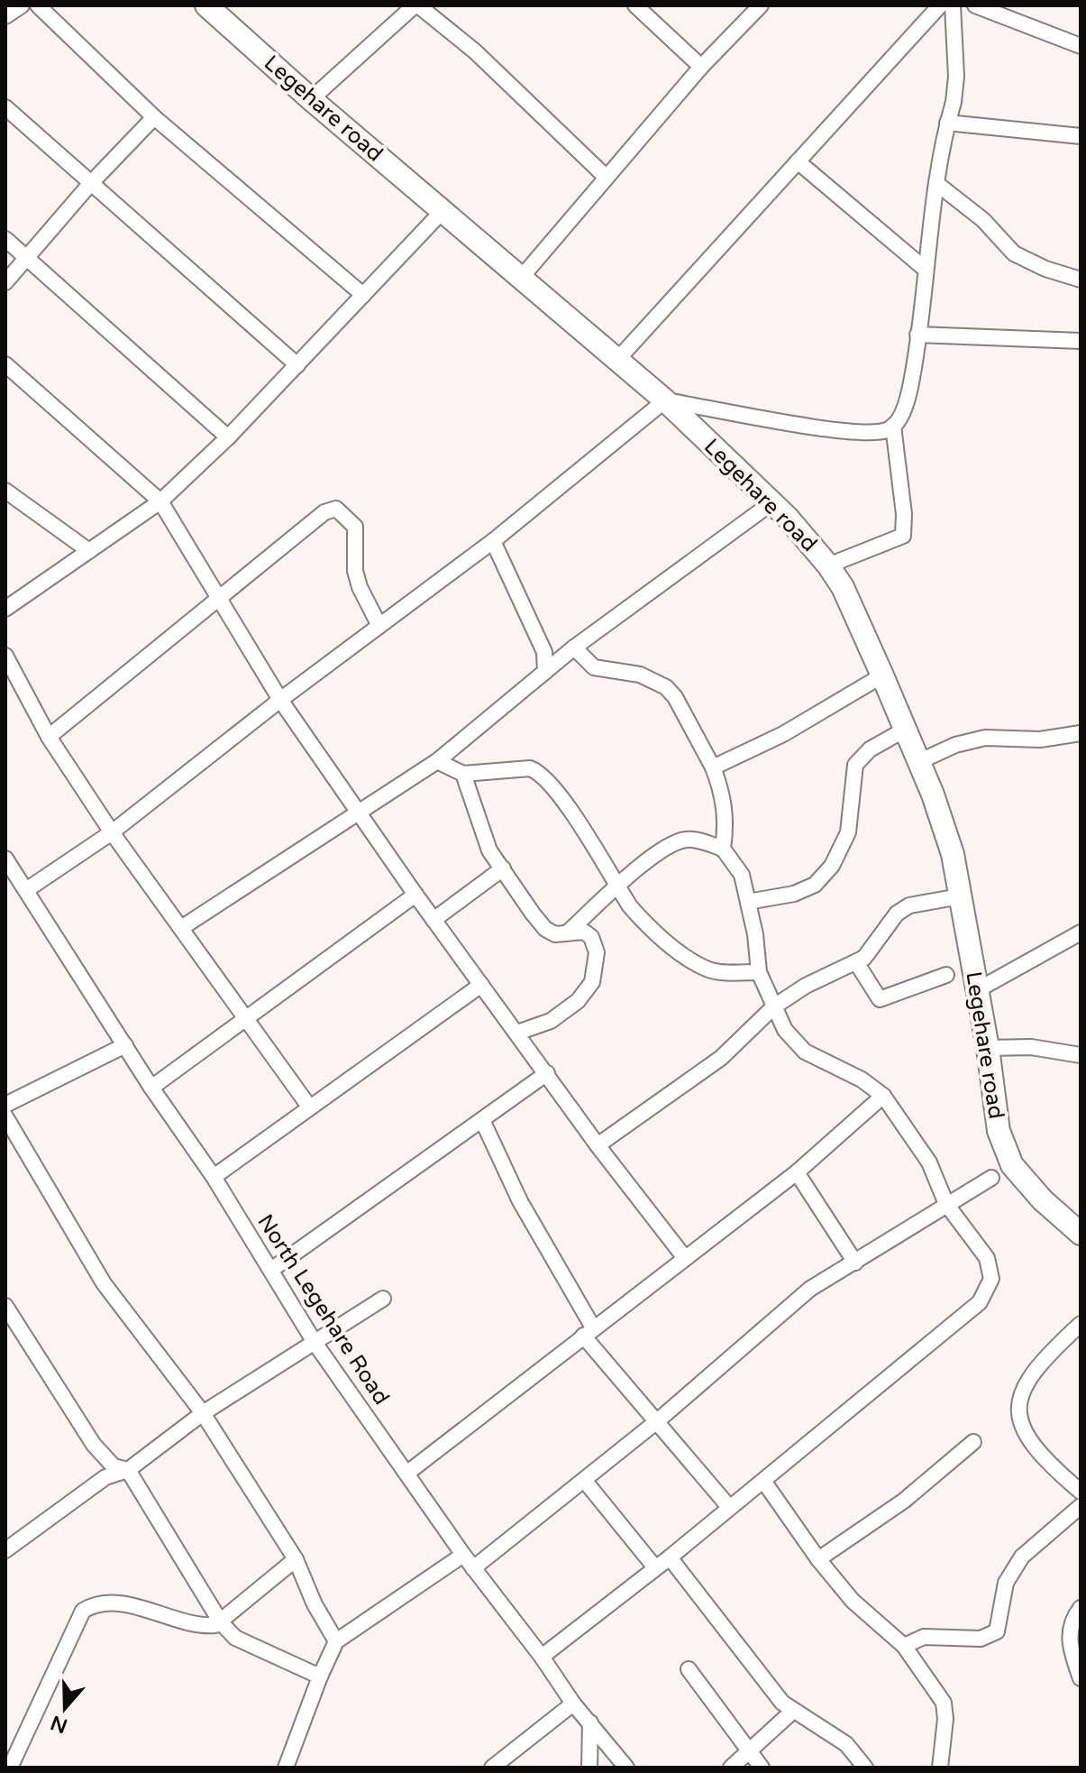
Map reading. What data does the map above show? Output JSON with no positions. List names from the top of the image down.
{
  "streets": {
    "main road": ["Legehare road"],
    "street": ["North Legehare Road"]
  },
  "north": "bottom"
}
